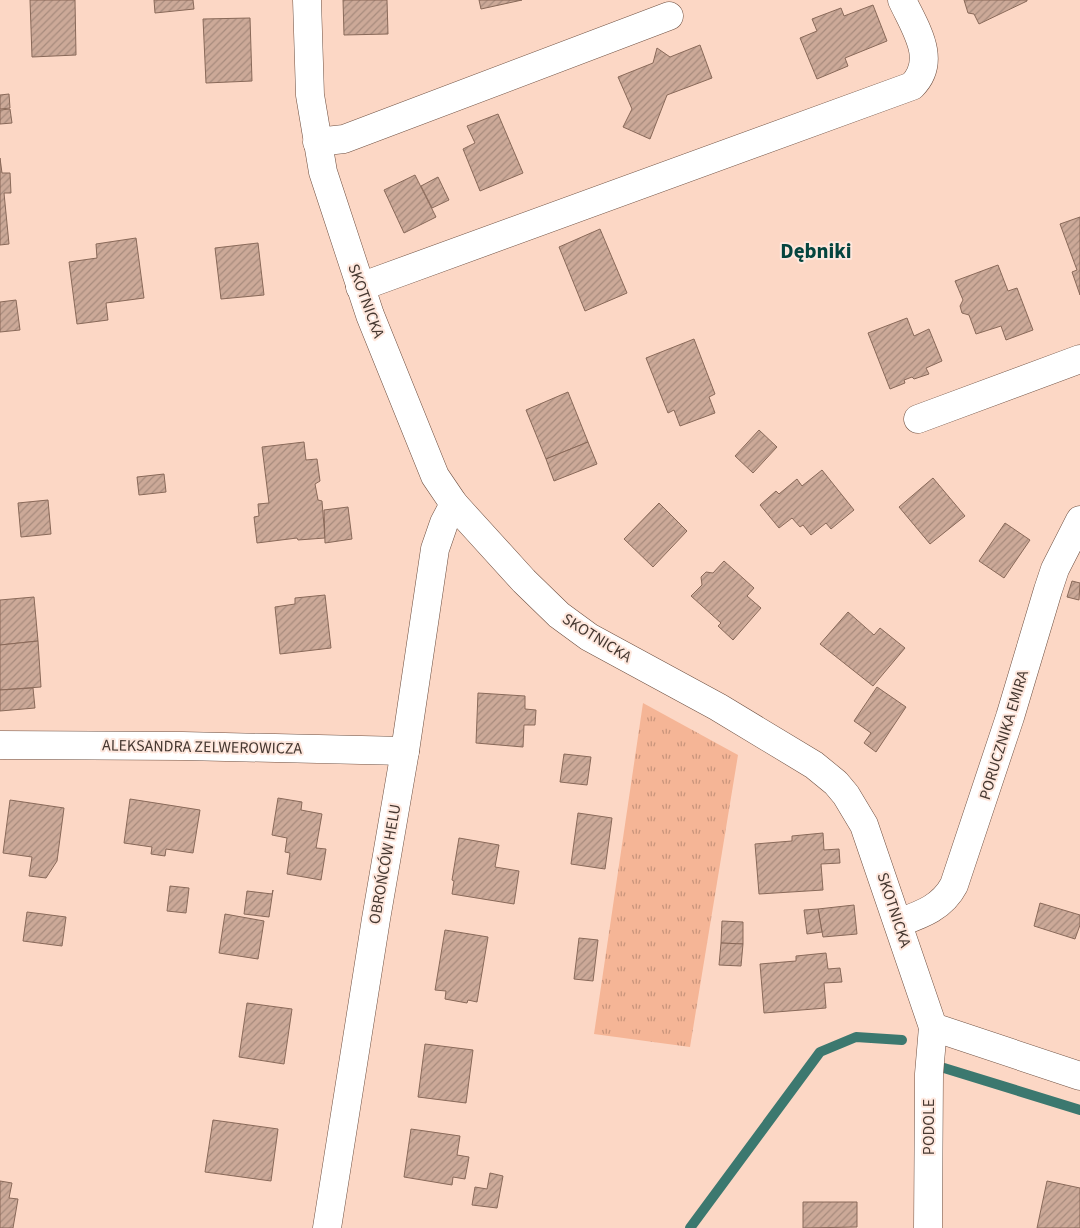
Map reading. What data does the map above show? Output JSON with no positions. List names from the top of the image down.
{
  "streets": {
    "street": [
      "SKOTNICKA",
      "PORUCZNIKA EMIRA",
      "ALEKSANDRA ZELWEROWICZA",
      "OBROŃCÓW HELU",
      "PODOLE"
    ]
  },
  "crossings": [
    ["SKOTNICKA", "PORUCZNIKA EMIRA"],
    ["SKOTNICKA", "OBROŃCÓW HELU"],
    ["SKOTNICKA", "PODOLE"],
    ["ALEKSANDRA ZELWEROWICZA", "OBROŃCÓW HELU"]
  ],
  "districts": ["Dębniki"]
}
